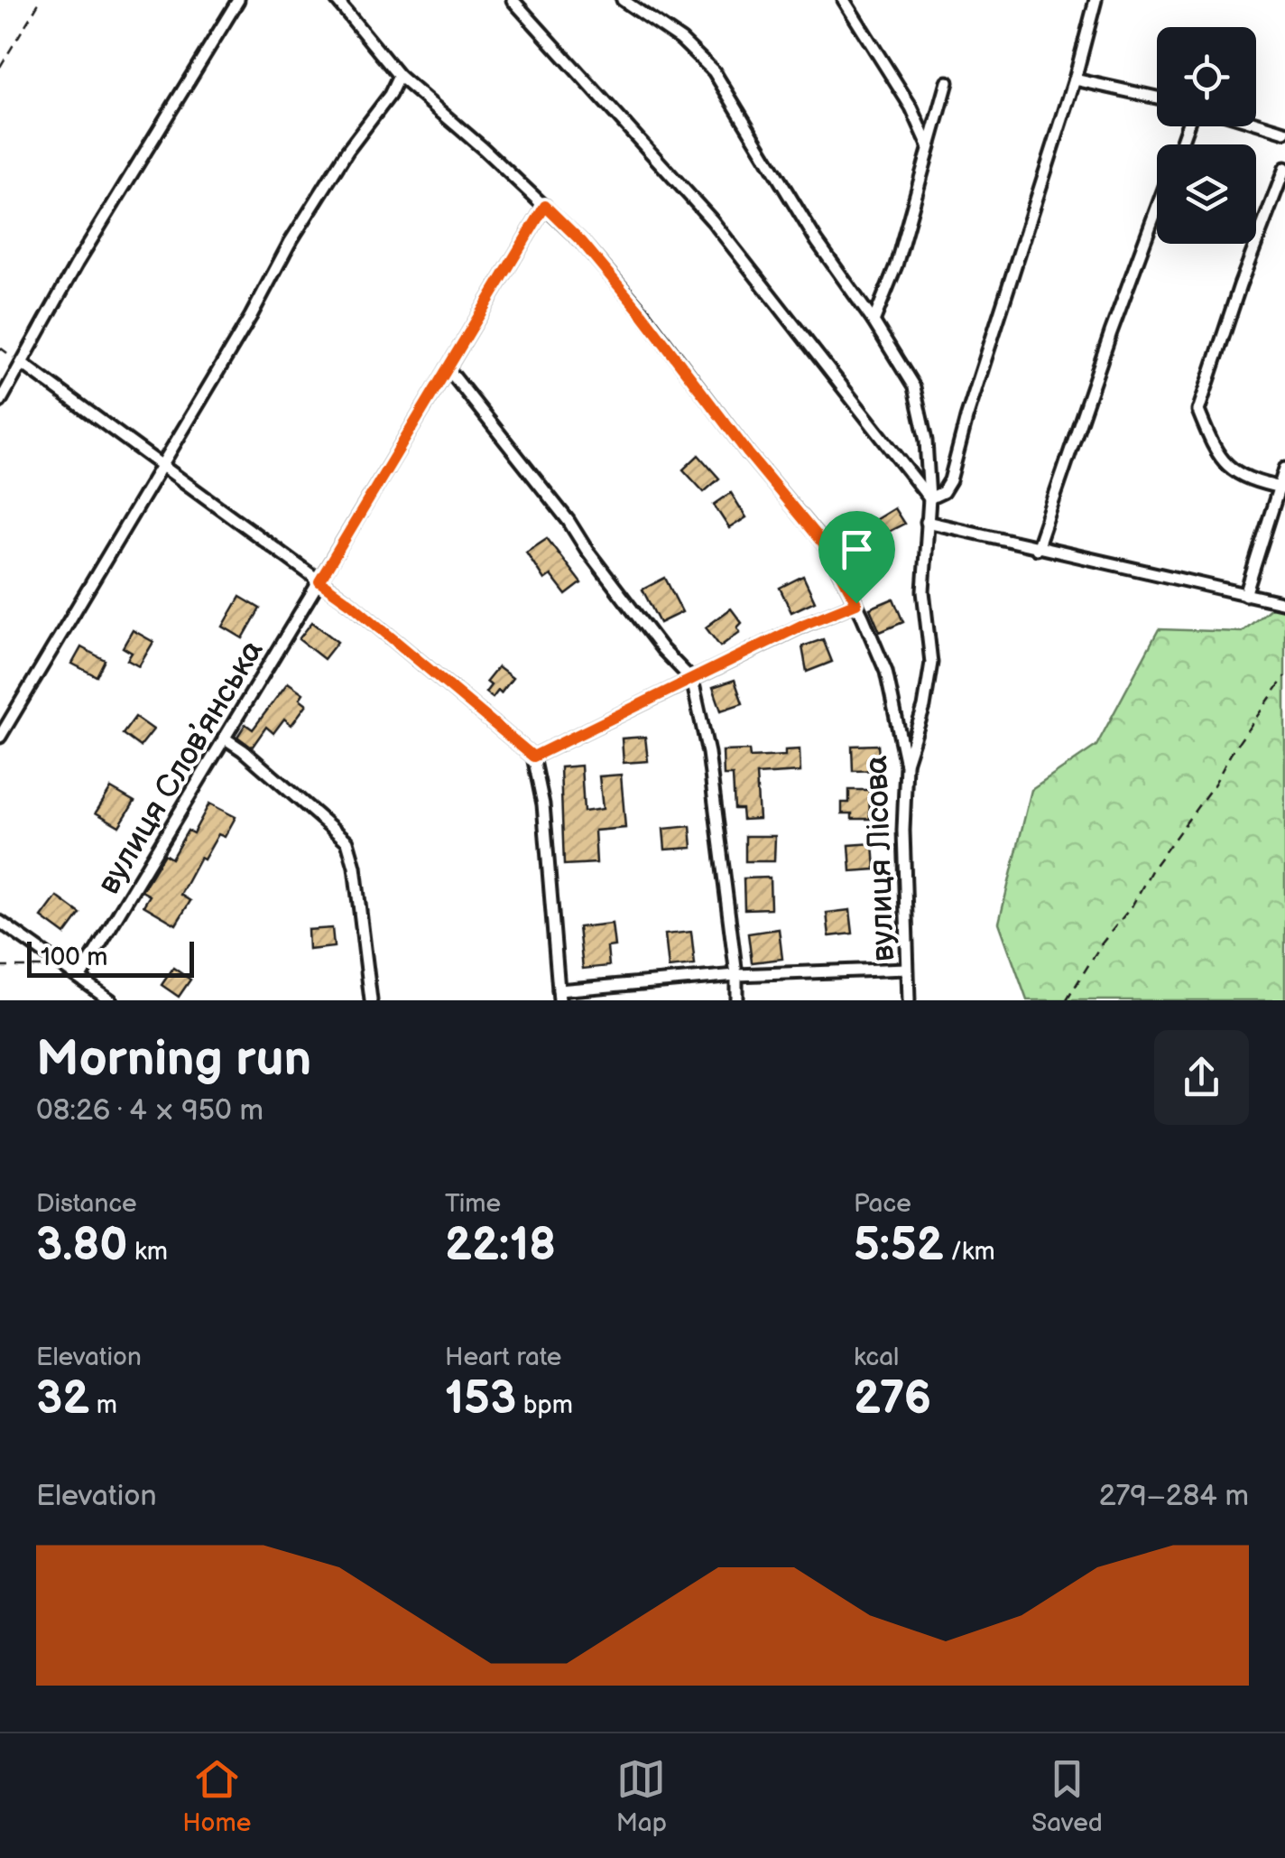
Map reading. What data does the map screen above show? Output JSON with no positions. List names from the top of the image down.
{
  "streets": {
    "street": ["вулиця Словʼянська", "вулиця Лісова"]
  },
  "crossings": [
    ["вулиця Словʼянська", "вулиця Лісова"]
  ],
  "scale_bar": "100 m",
  "page": {
    "scale": "100 m",
    "heading": ["Morning run", "08:26 · 4 × 950 m"],
    "stats": [
      ["Distance", "3.80 km"],
      ["Time", "22:18"],
      ["Pace", "5:52 /km"],
      ["Elevation", "32 m"],
      ["Heart rate", "153 bpm"],
      ["kcal", "276"]
    ],
    "chart": ["Elevation", "279–284 m"],
    "tabs": ["Home", "Map", "Saved"]
  }
}
